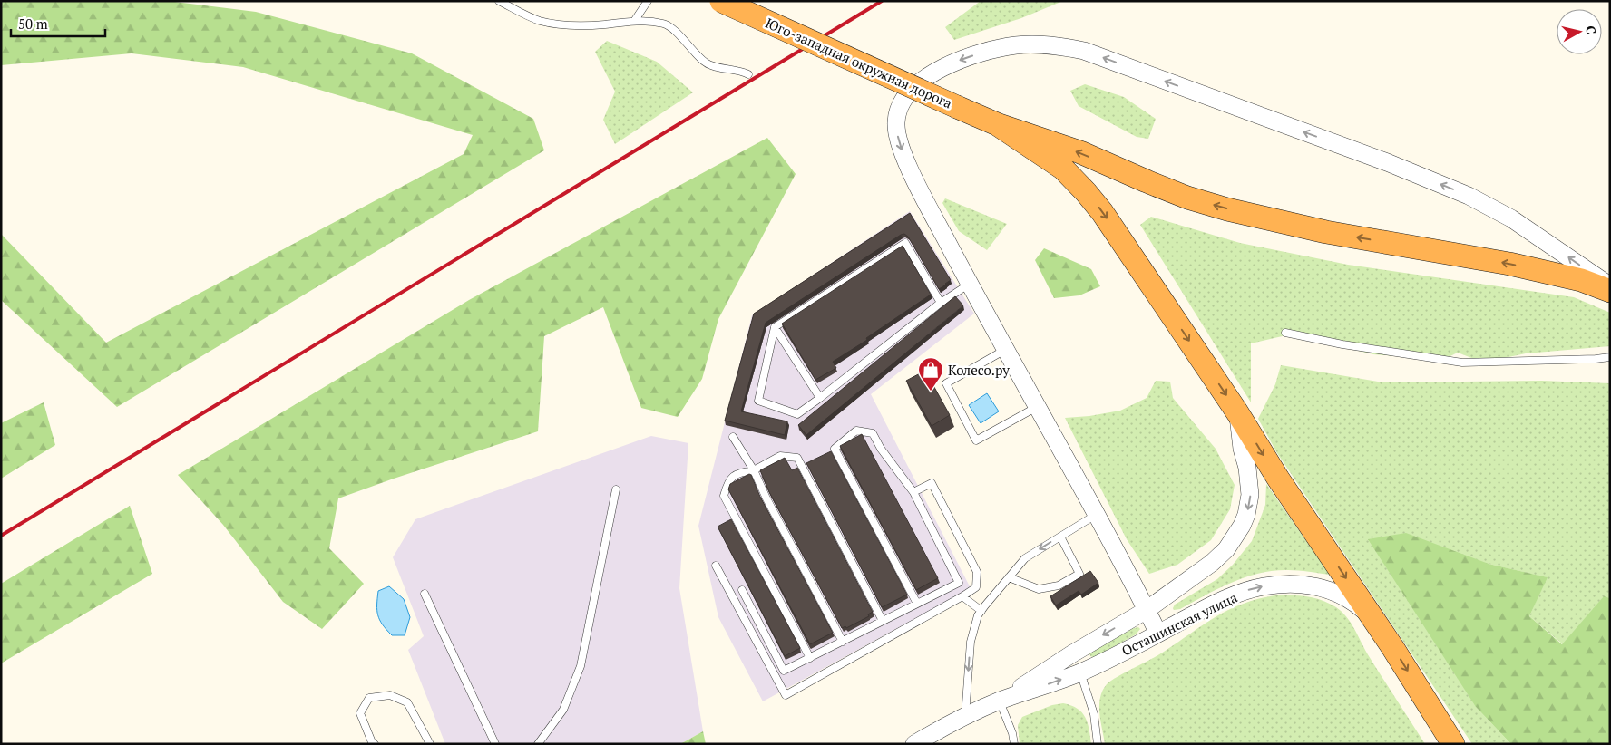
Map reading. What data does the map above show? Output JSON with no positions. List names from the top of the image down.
{
  "streets": {
    "highway": ["Юго-западная окружная дорога"],
    "street": ["Осташинская улица"]
  },
  "places": {
    "shop": ["Колесо.ру"]
  },
  "scale_bar": "50 m",
  "north": "right"
}
